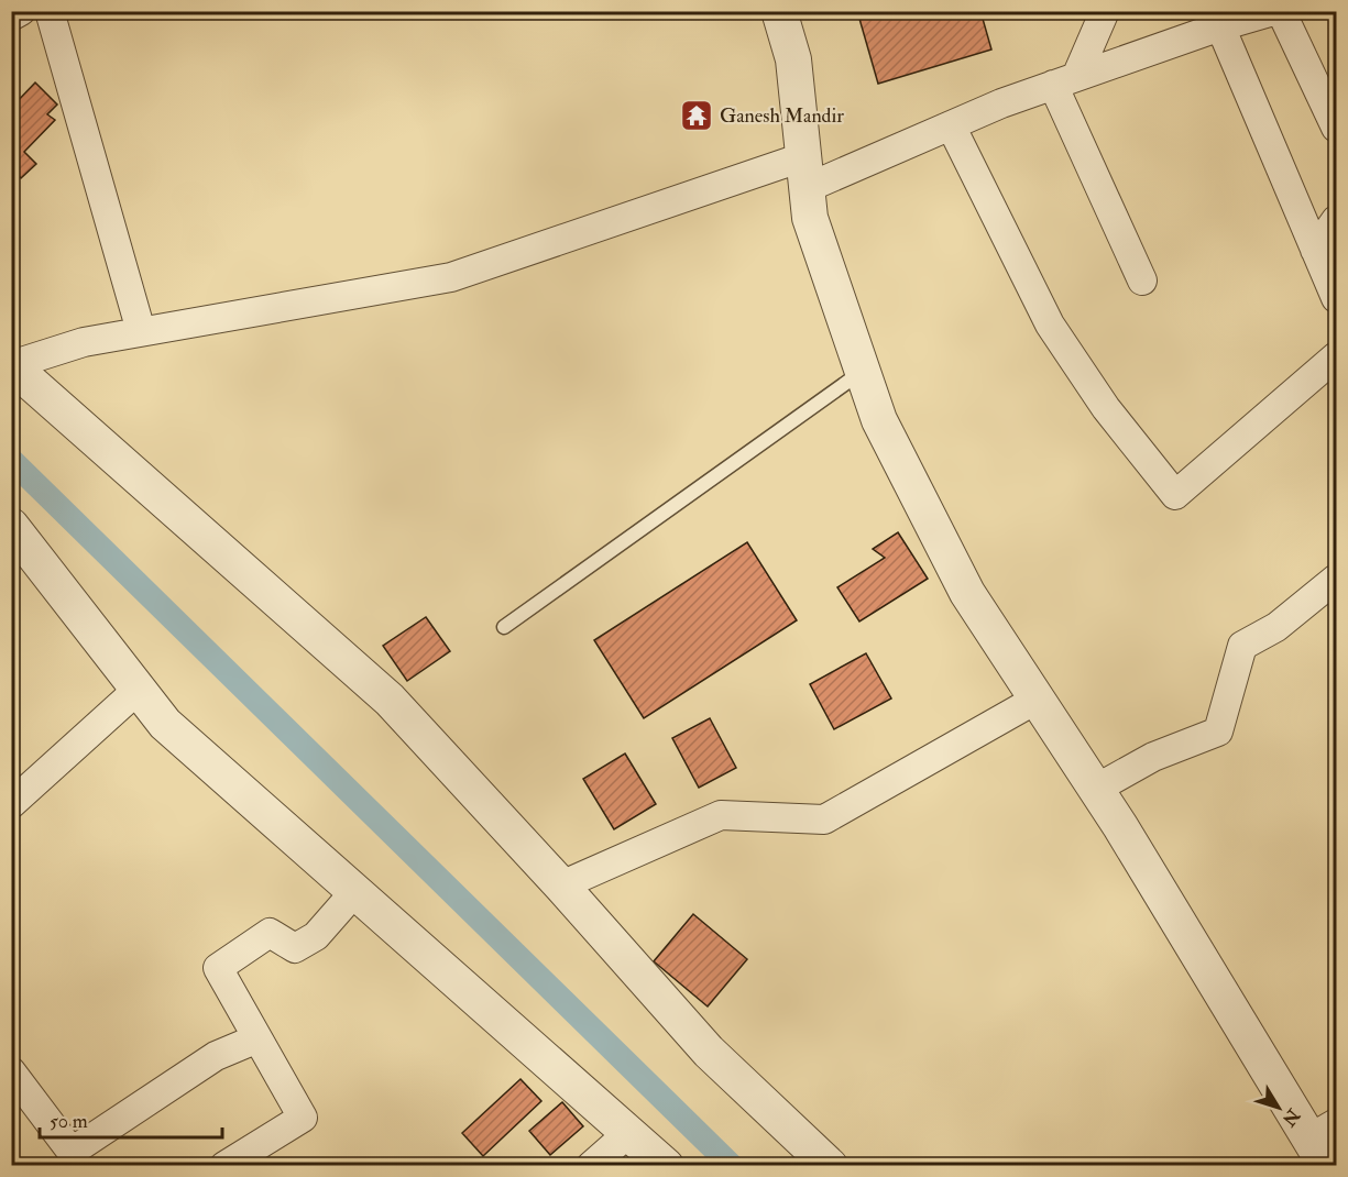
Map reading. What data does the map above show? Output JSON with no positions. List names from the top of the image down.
{
  "places": {
    "temple": ["Ganesh Mandir"]
  },
  "scale_bar": "50 m",
  "north": "bottom right"
}
